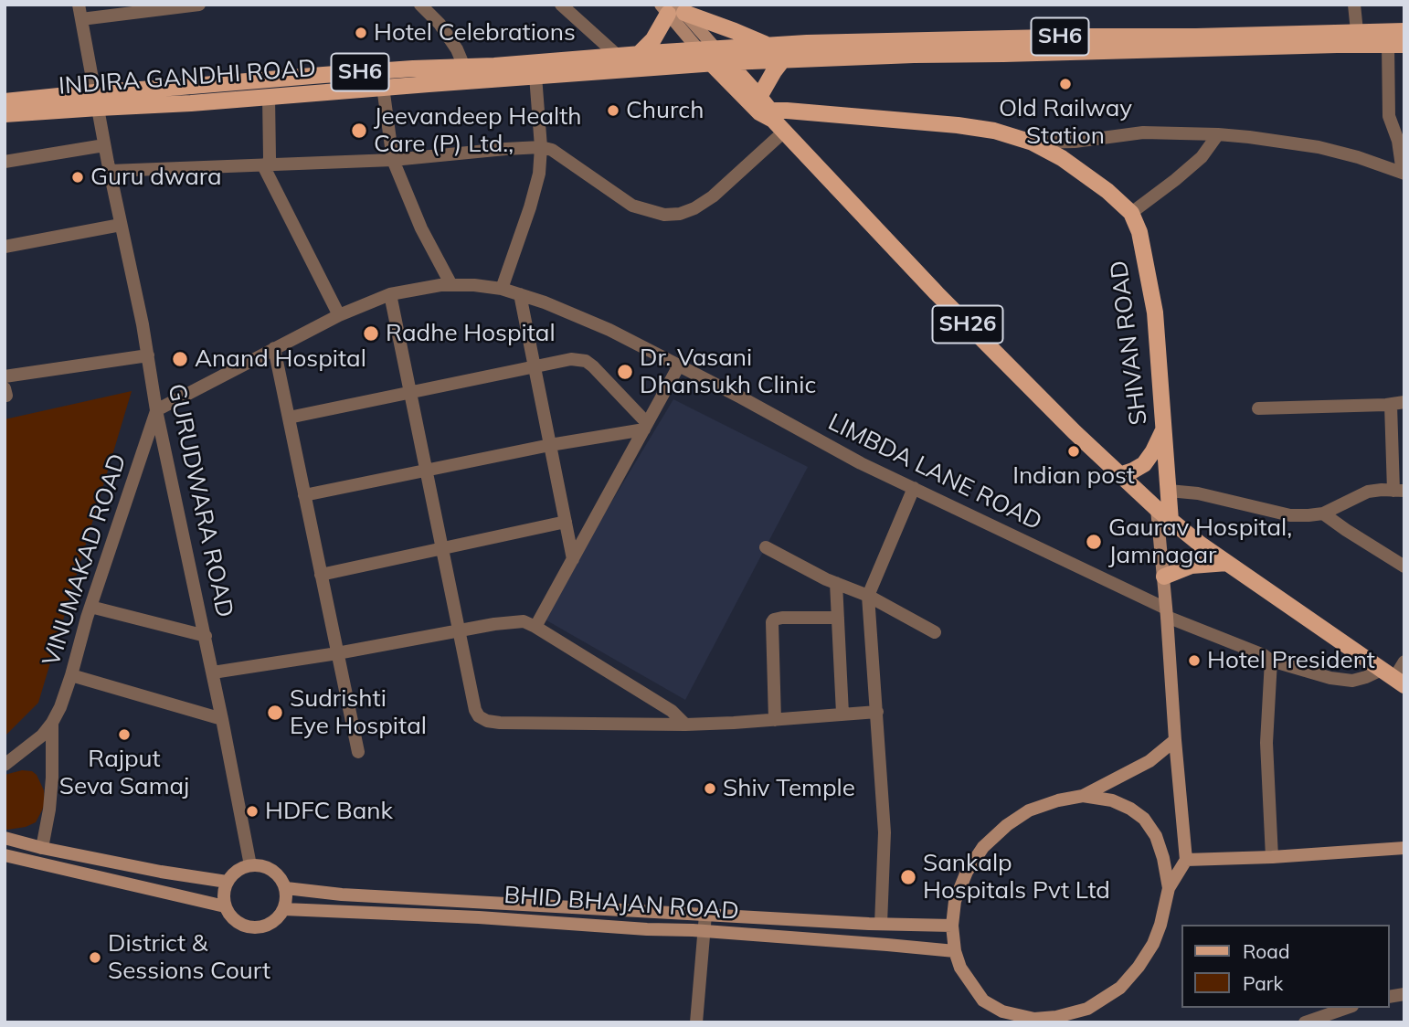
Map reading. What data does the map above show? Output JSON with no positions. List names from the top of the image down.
{
  "streets": {
    "main road": [
      "SH6",
      "INDIRA GANDHI ROAD",
      "SH26",
      "SHIVAN ROAD",
      "BHID BHAJAN ROAD"
    ],
    "street": ["LIMBDA LANE ROAD", "GURUDWARA ROAD", "VINUMAKAD ROAD"]
  },
  "crossings": [
    ["SH6", "INDIRA GANDHI ROAD"],
    ["SH6", "SH26"],
    ["INDIRA GANDHI ROAD", "SH26"],
    ["INDIRA GANDHI ROAD", "GURUDWARA ROAD"],
    ["SH26", "SHIVAN ROAD"],
    ["SH26", "LIMBDA LANE ROAD"],
    ["LIMBDA LANE ROAD", "GURUDWARA ROAD"],
    ["LIMBDA LANE ROAD", "VINUMAKAD ROAD"],
    ["GURUDWARA ROAD", "VINUMAKAD ROAD"],
    ["GURUDWARA ROAD", "BHID BHAJAN ROAD"]
  ],
  "places": [
    "Hotel Celebrations",
    "Old Railway Station",
    "Church",
    "Jeevandeep Health Care (P) Ltd.,",
    "Guru dwara",
    "Radhe Hospital",
    "Anand Hospital",
    "Dr. Vasani Dhansukh Clinic",
    "Indian post",
    "Gaurav Hospital, Jamnagar",
    "Hotel President",
    "Sudrishti Eye Hospital",
    "Rajput Seva Samaj",
    "Shiv Temple",
    "HDFC Bank",
    "Sankalp Hospitals Pvt Ltd",
    "District & Sessions Court"
  ],
  "legend": ["Road", "Park"]
}
